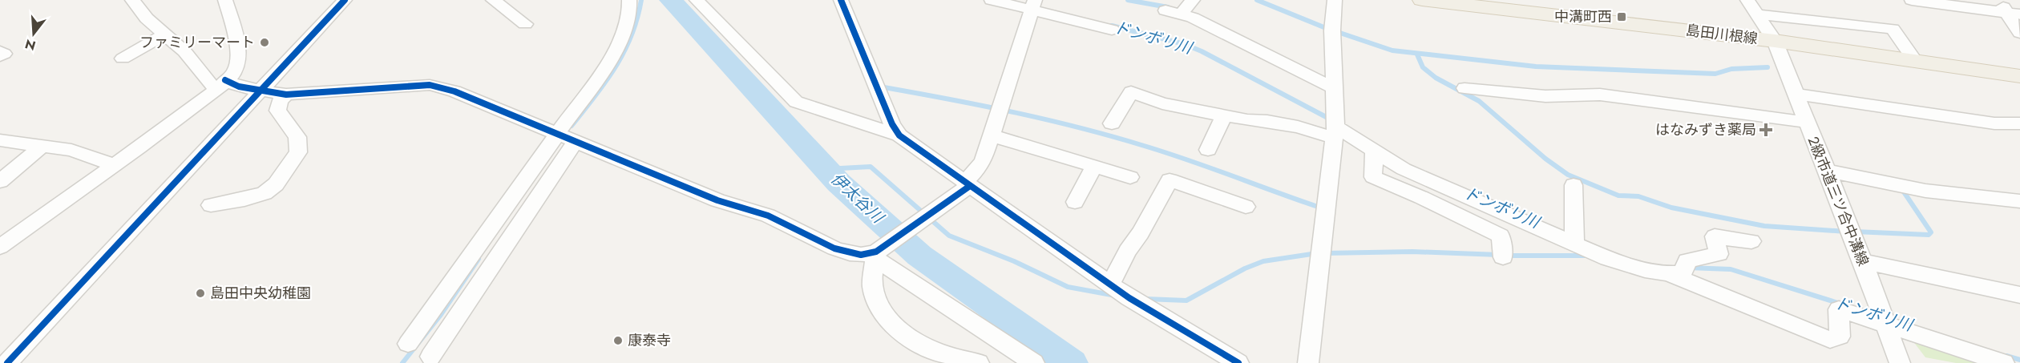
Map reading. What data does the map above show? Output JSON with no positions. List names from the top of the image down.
{
  "streets": {
    "main road": ["島田川根線"],
    "street": ["2級市道三ツ合中溝線"]
  },
  "crossings": [
    ["島田川根線", "2級市道三ツ合中溝線"]
  ],
  "water": ["ドンボリ川", "伊太谷川"],
  "places": {
    "transit": ["中溝町西"],
    "other": ["ファミリーマート", "島田中央幼稚園", "康泰寺"],
    "health": ["はなみずき薬局"]
  },
  "north": "bottom"
}
